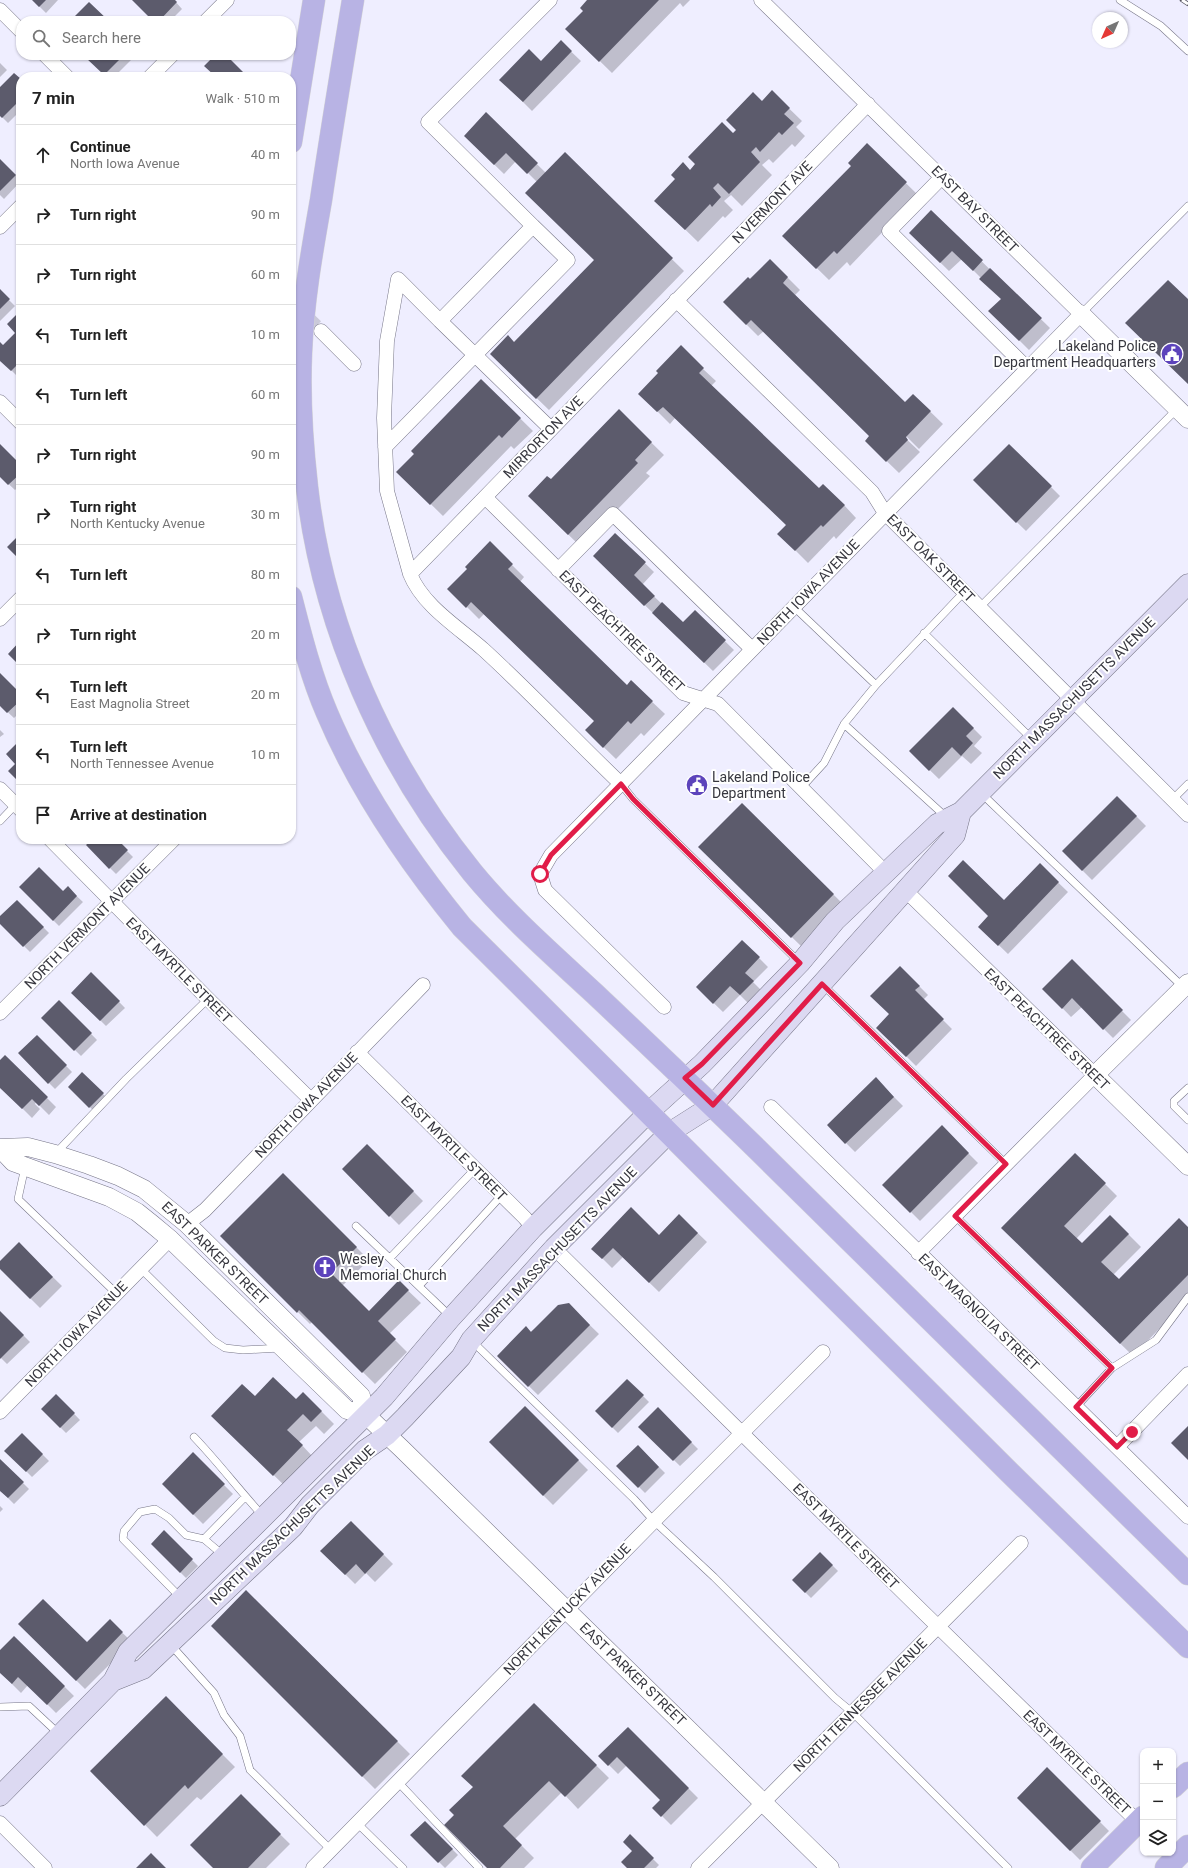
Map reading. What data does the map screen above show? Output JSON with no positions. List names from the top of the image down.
{
  "streets": {
    "main road": ["NORTH MASSACHUSETTS AVENUE"],
    "street": [
      "N VERMONT AVE",
      "EAST BAY STREET",
      "MIRRORTON AVE",
      "EAST OAK STREET",
      "NORTH IOWA AVENUE",
      "EAST PEACHTREE STREET",
      "NORTH VERMONT AVENUE",
      "EAST MYRTLE STREET",
      "EAST PARKER STREET",
      "EAST MAGNOLIA STREET",
      "NORTH KENTUCKY AVENUE",
      "NORTH TENNESSEE AVENUE"
    ]
  },
  "crossings": [
    ["N VERMONT AVE", "EAST BAY STREET"],
    ["N VERMONT AVE", "MIRRORTON AVE"],
    ["N VERMONT AVE", "EAST OAK STREET"],
    ["EAST BAY STREET", "NORTH IOWA AVENUE"],
    ["MIRRORTON AVE", "EAST OAK STREET"],
    ["MIRRORTON AVE", "EAST PEACHTREE STREET"],
    ["EAST OAK STREET", "NORTH IOWA AVENUE"],
    ["EAST OAK STREET", "NORTH MASSACHUSETTS AVENUE"],
    ["NORTH IOWA AVENUE", "EAST PEACHTREE STREET"],
    ["NORTH IOWA AVENUE", "EAST MYRTLE STREET"],
    ["NORTH IOWA AVENUE", "EAST PARKER STREET"],
    ["EAST PEACHTREE STREET", "NORTH MASSACHUSETTS AVENUE"],
    ["NORTH MASSACHUSETTS AVENUE", "EAST MYRTLE STREET"],
    ["NORTH MASSACHUSETTS AVENUE", "EAST PARKER STREET"],
    ["NORTH VERMONT AVENUE", "EAST MYRTLE STREET"],
    ["EAST MYRTLE STREET", "NORTH KENTUCKY AVENUE"],
    ["EAST MYRTLE STREET", "NORTH TENNESSEE AVENUE"],
    ["EAST PARKER STREET", "NORTH KENTUCKY AVENUE"],
    ["EAST PARKER STREET", "NORTH TENNESSEE AVENUE"]
  ],
  "places": {
    "public building": ["Lakeland Police Department Headquarters", "Lakeland Police Department"],
    "church": ["Wesley Memorial Church"]
  },
  "north": "bottom left",
  "page": {
    "search": "Search here",
    "heading": ["7 min", "Walk · 510 m"],
    "list": [
      ["Continue", "North Iowa Avenue", "40 m"],
      ["Turn right", "90 m"],
      ["Turn right", "60 m"],
      ["Turn left", "10 m"],
      ["Turn left", "60 m"],
      ["Turn right", "90 m"],
      ["Turn right", "North Kentucky Avenue", "30 m"],
      ["Turn left", "80 m"],
      ["Turn right", "20 m"],
      ["Turn left", "East Magnolia Street", "20 m"],
      ["Turn left", "North Tennessee Avenue", "10 m"],
      "Arrive at destination"
    ],
    "map_buttons": ["+", "−"]
  }
}
